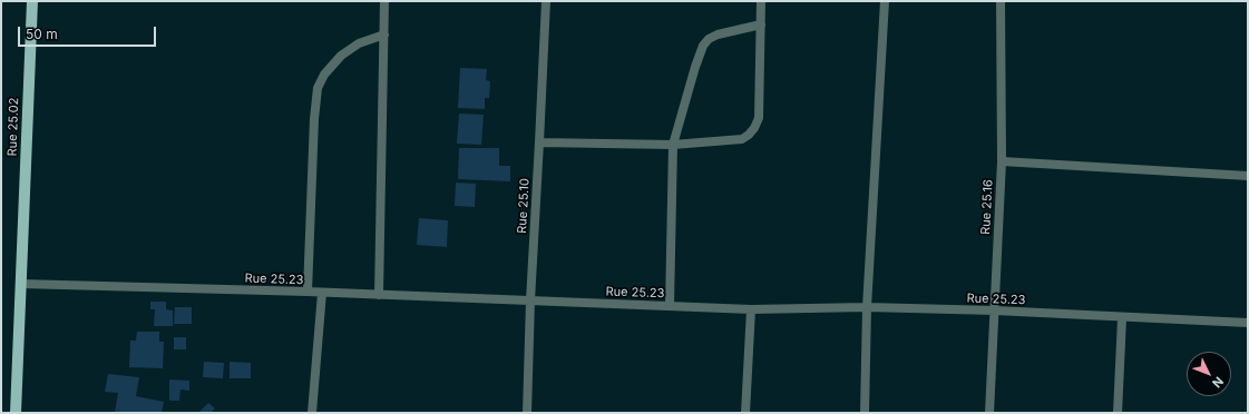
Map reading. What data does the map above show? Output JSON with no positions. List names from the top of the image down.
{
  "streets": {
    "main road": ["Rue 25.02"],
    "street": ["Rue 25.10", "Rue 25.16", "Rue 25.23"]
  },
  "crossings": [
    ["Rue 25.02", "Rue 25.23"],
    ["Rue 25.10", "Rue 25.23"],
    ["Rue 25.16", "Rue 25.23"]
  ],
  "scale_bar": "50 m",
  "north": "bottom right"
}
